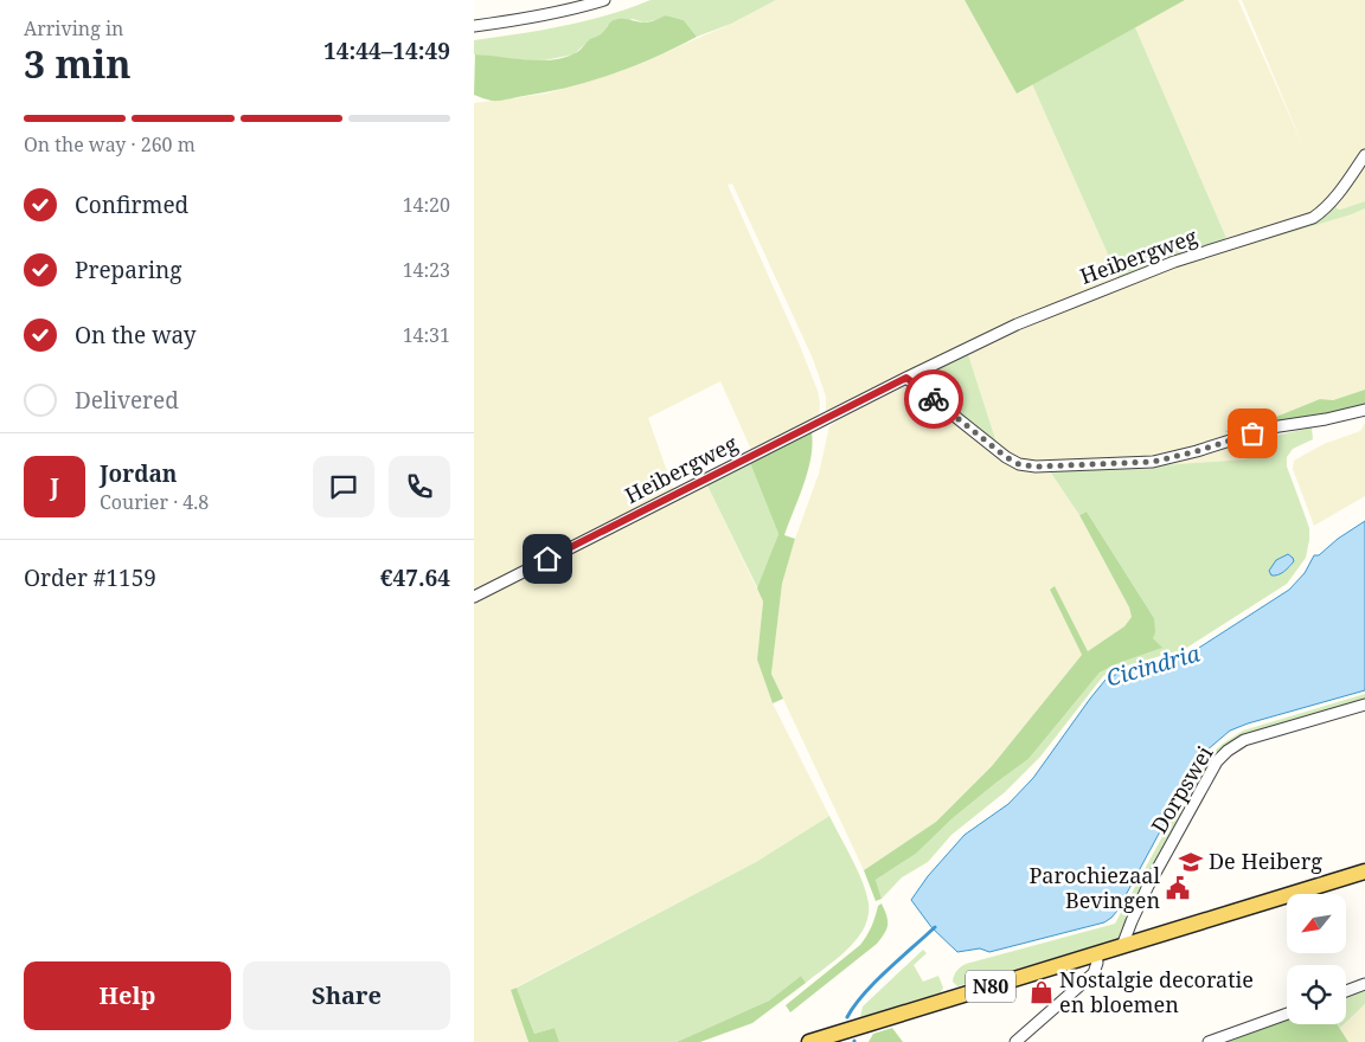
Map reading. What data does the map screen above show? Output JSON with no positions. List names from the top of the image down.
{
  "streets": {
    "main road": ["N80"],
    "street": ["Heibergweg", "Dorpswei"]
  },
  "crossings": [
    ["Dorpswei", "N80"]
  ],
  "water": ["Cicindria"],
  "places": {
    "school or university": ["De Heiberg"],
    "public building": ["Parochiezaal Bevingen"],
    "shop": ["Nostalgie decoratie en bloemen"]
  },
  "north": "bottom left",
  "page": {
    "heading": ["3 min", "Arriving in", "14:44–14:49"],
    "panel": [
      "Jordan",
      "Courier · 4.8",
      "Order #1159",
      "€47.64"
    ],
    "bar": "On the way · 260 m",
    "list": [
      ["Confirmed", "14:20"],
      ["Preparing", "14:23"],
      ["On the way", "14:31"],
      "Delivered"
    ],
    "round": "J",
    "buttons": ["Help", "Share"]
  }
}
